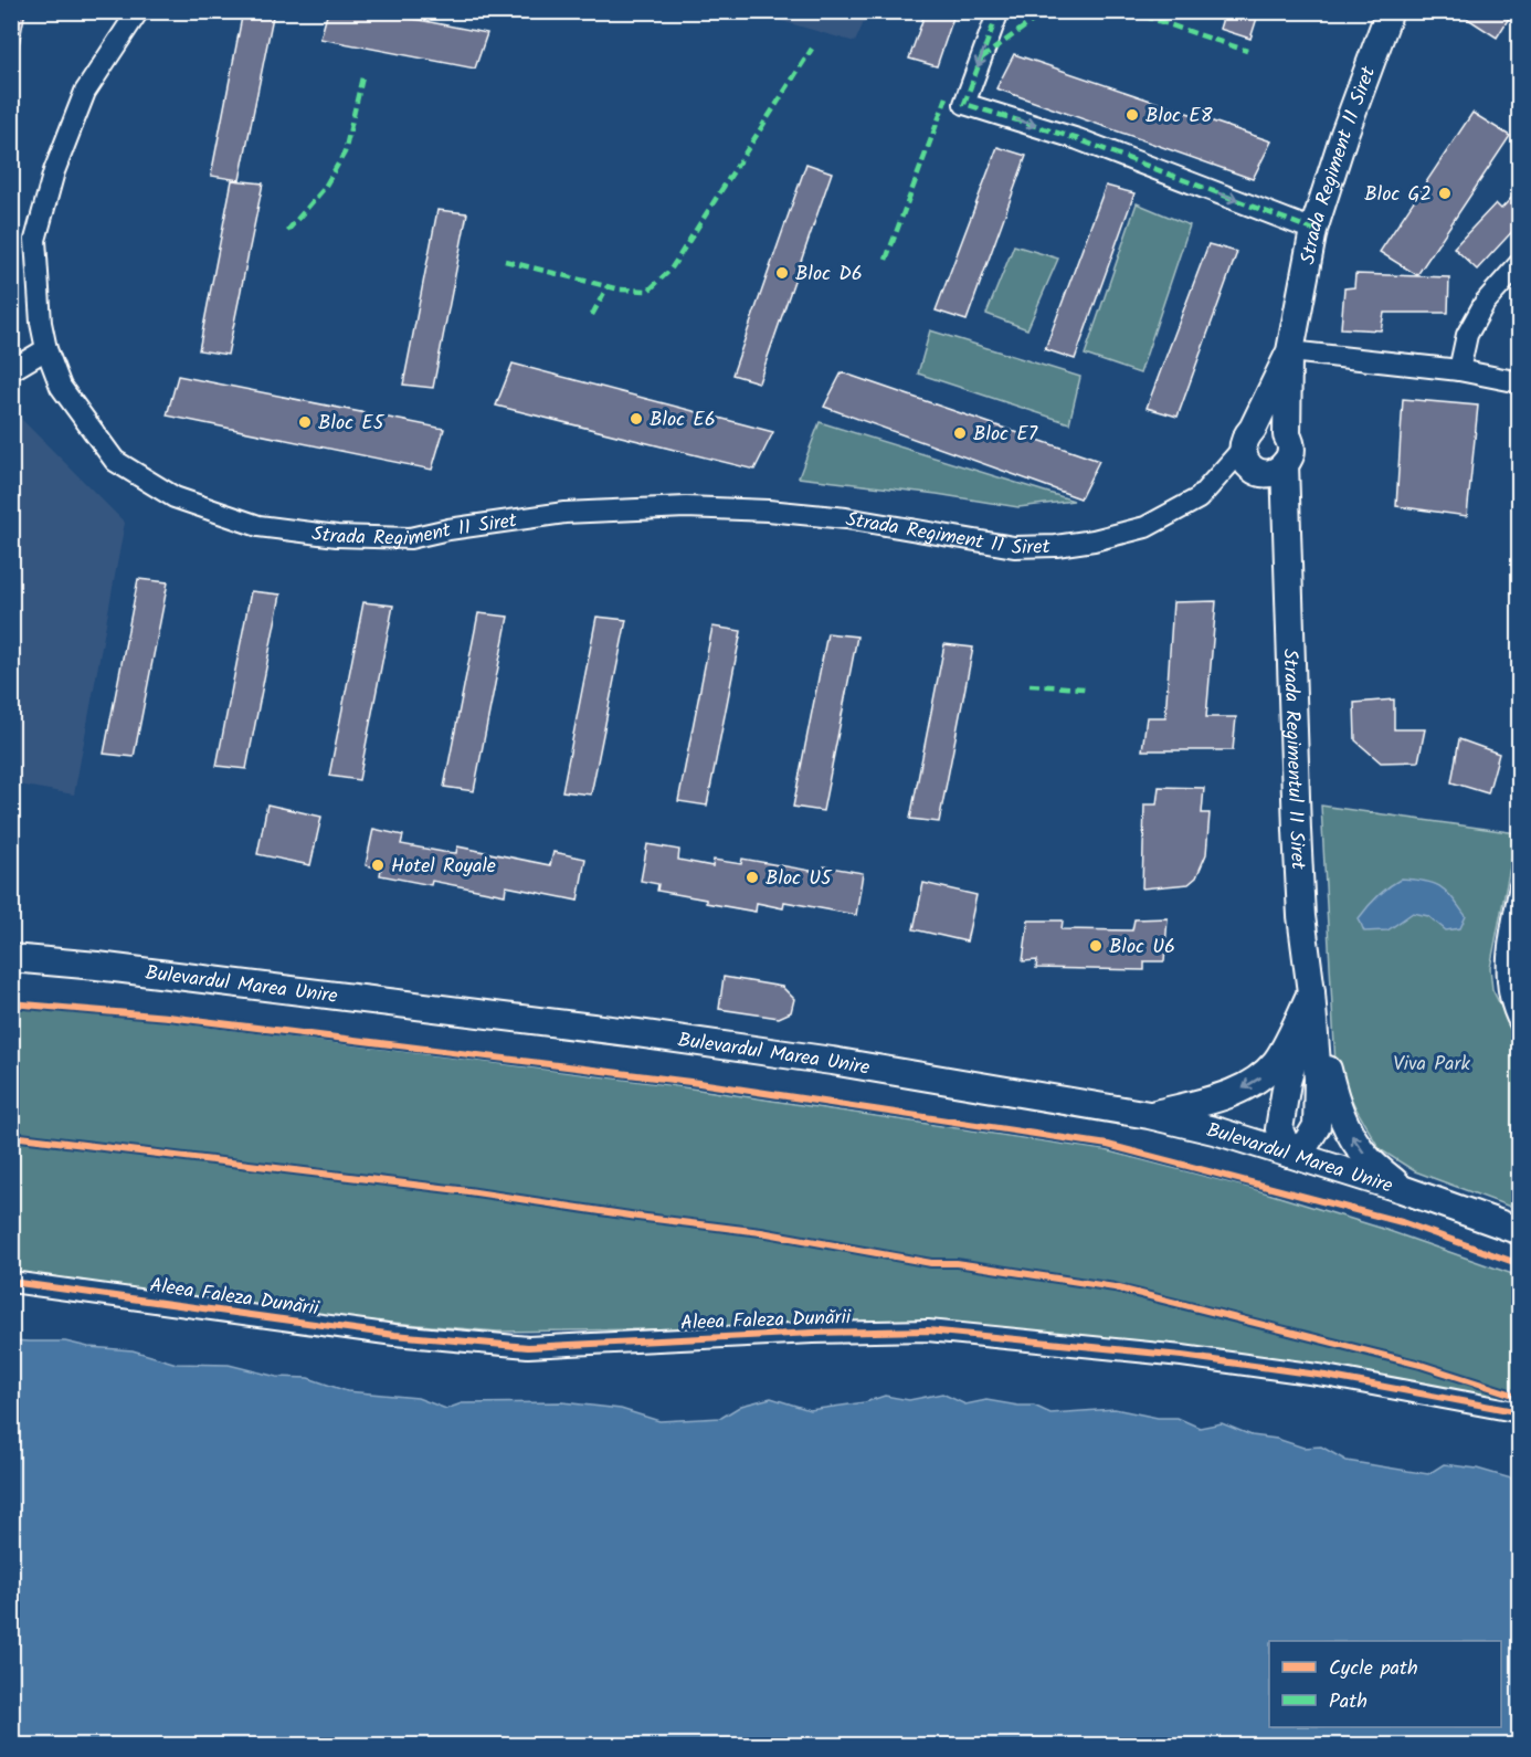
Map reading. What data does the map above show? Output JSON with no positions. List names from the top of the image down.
{
  "streets": {
    "main road": ["Strada Regiment 11 Siret", "Strada Regimentul 11 Siret", "Bulevardul Marea Unire"],
    "street": ["Aleea Faleza Dunării"]
  },
  "crossings": [
    ["Strada Regiment 11 Siret", "Strada Regimentul 11 Siret"]
  ],
  "parks": ["Viva Park"],
  "places": [
    "Bloc E8",
    "Bloc G2",
    "Bloc D6",
    "Bloc E6",
    "Bloc E5",
    "Bloc E7",
    "Hotel Royale",
    "Bloc U5",
    "Bloc U6"
  ],
  "legend": ["Cycle path", "Path"]
}
